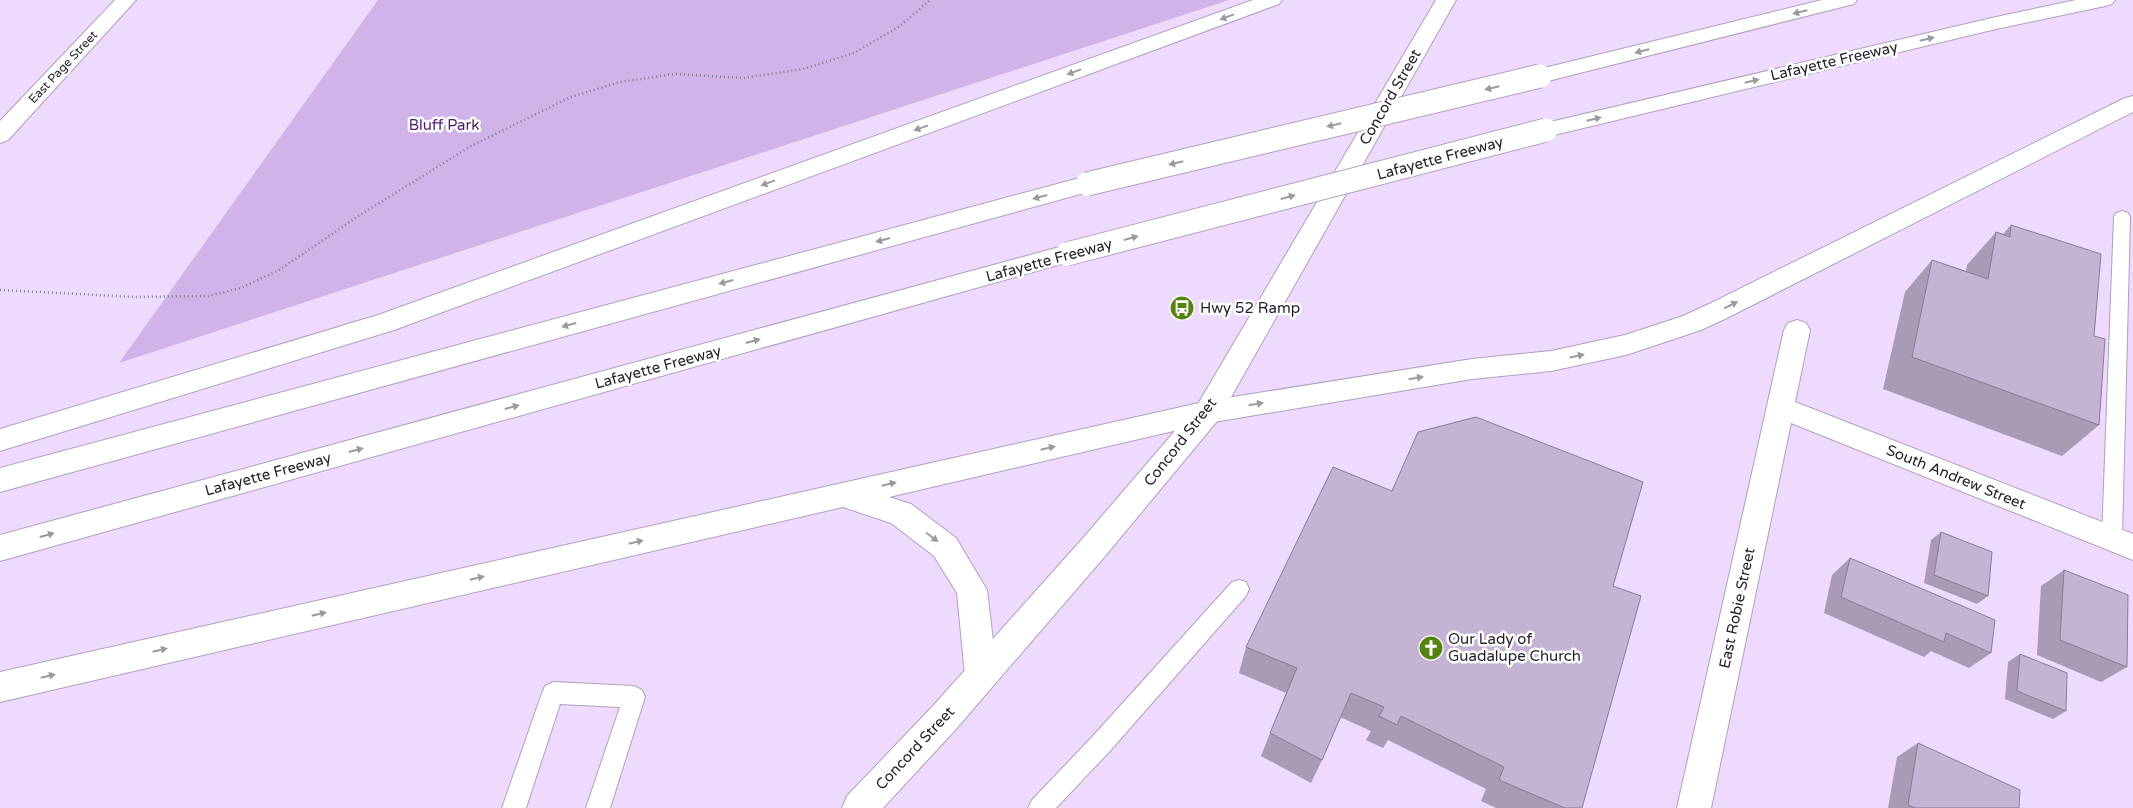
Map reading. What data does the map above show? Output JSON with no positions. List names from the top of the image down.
{
  "streets": {
    "main road": [
      "Lafayette Freeway",
      "East Page Street",
      "Concord Street",
      "South Andrew Street",
      "East Robie Street"
    ]
  },
  "crossings": [
    ["South Andrew Street", "East Robie Street"]
  ],
  "parks": ["Bluff Park"],
  "places": {
    "bus stop": ["Hwy 52 Ramp"],
    "church": ["Our Lady of Guadalupe Church"]
  }
}
